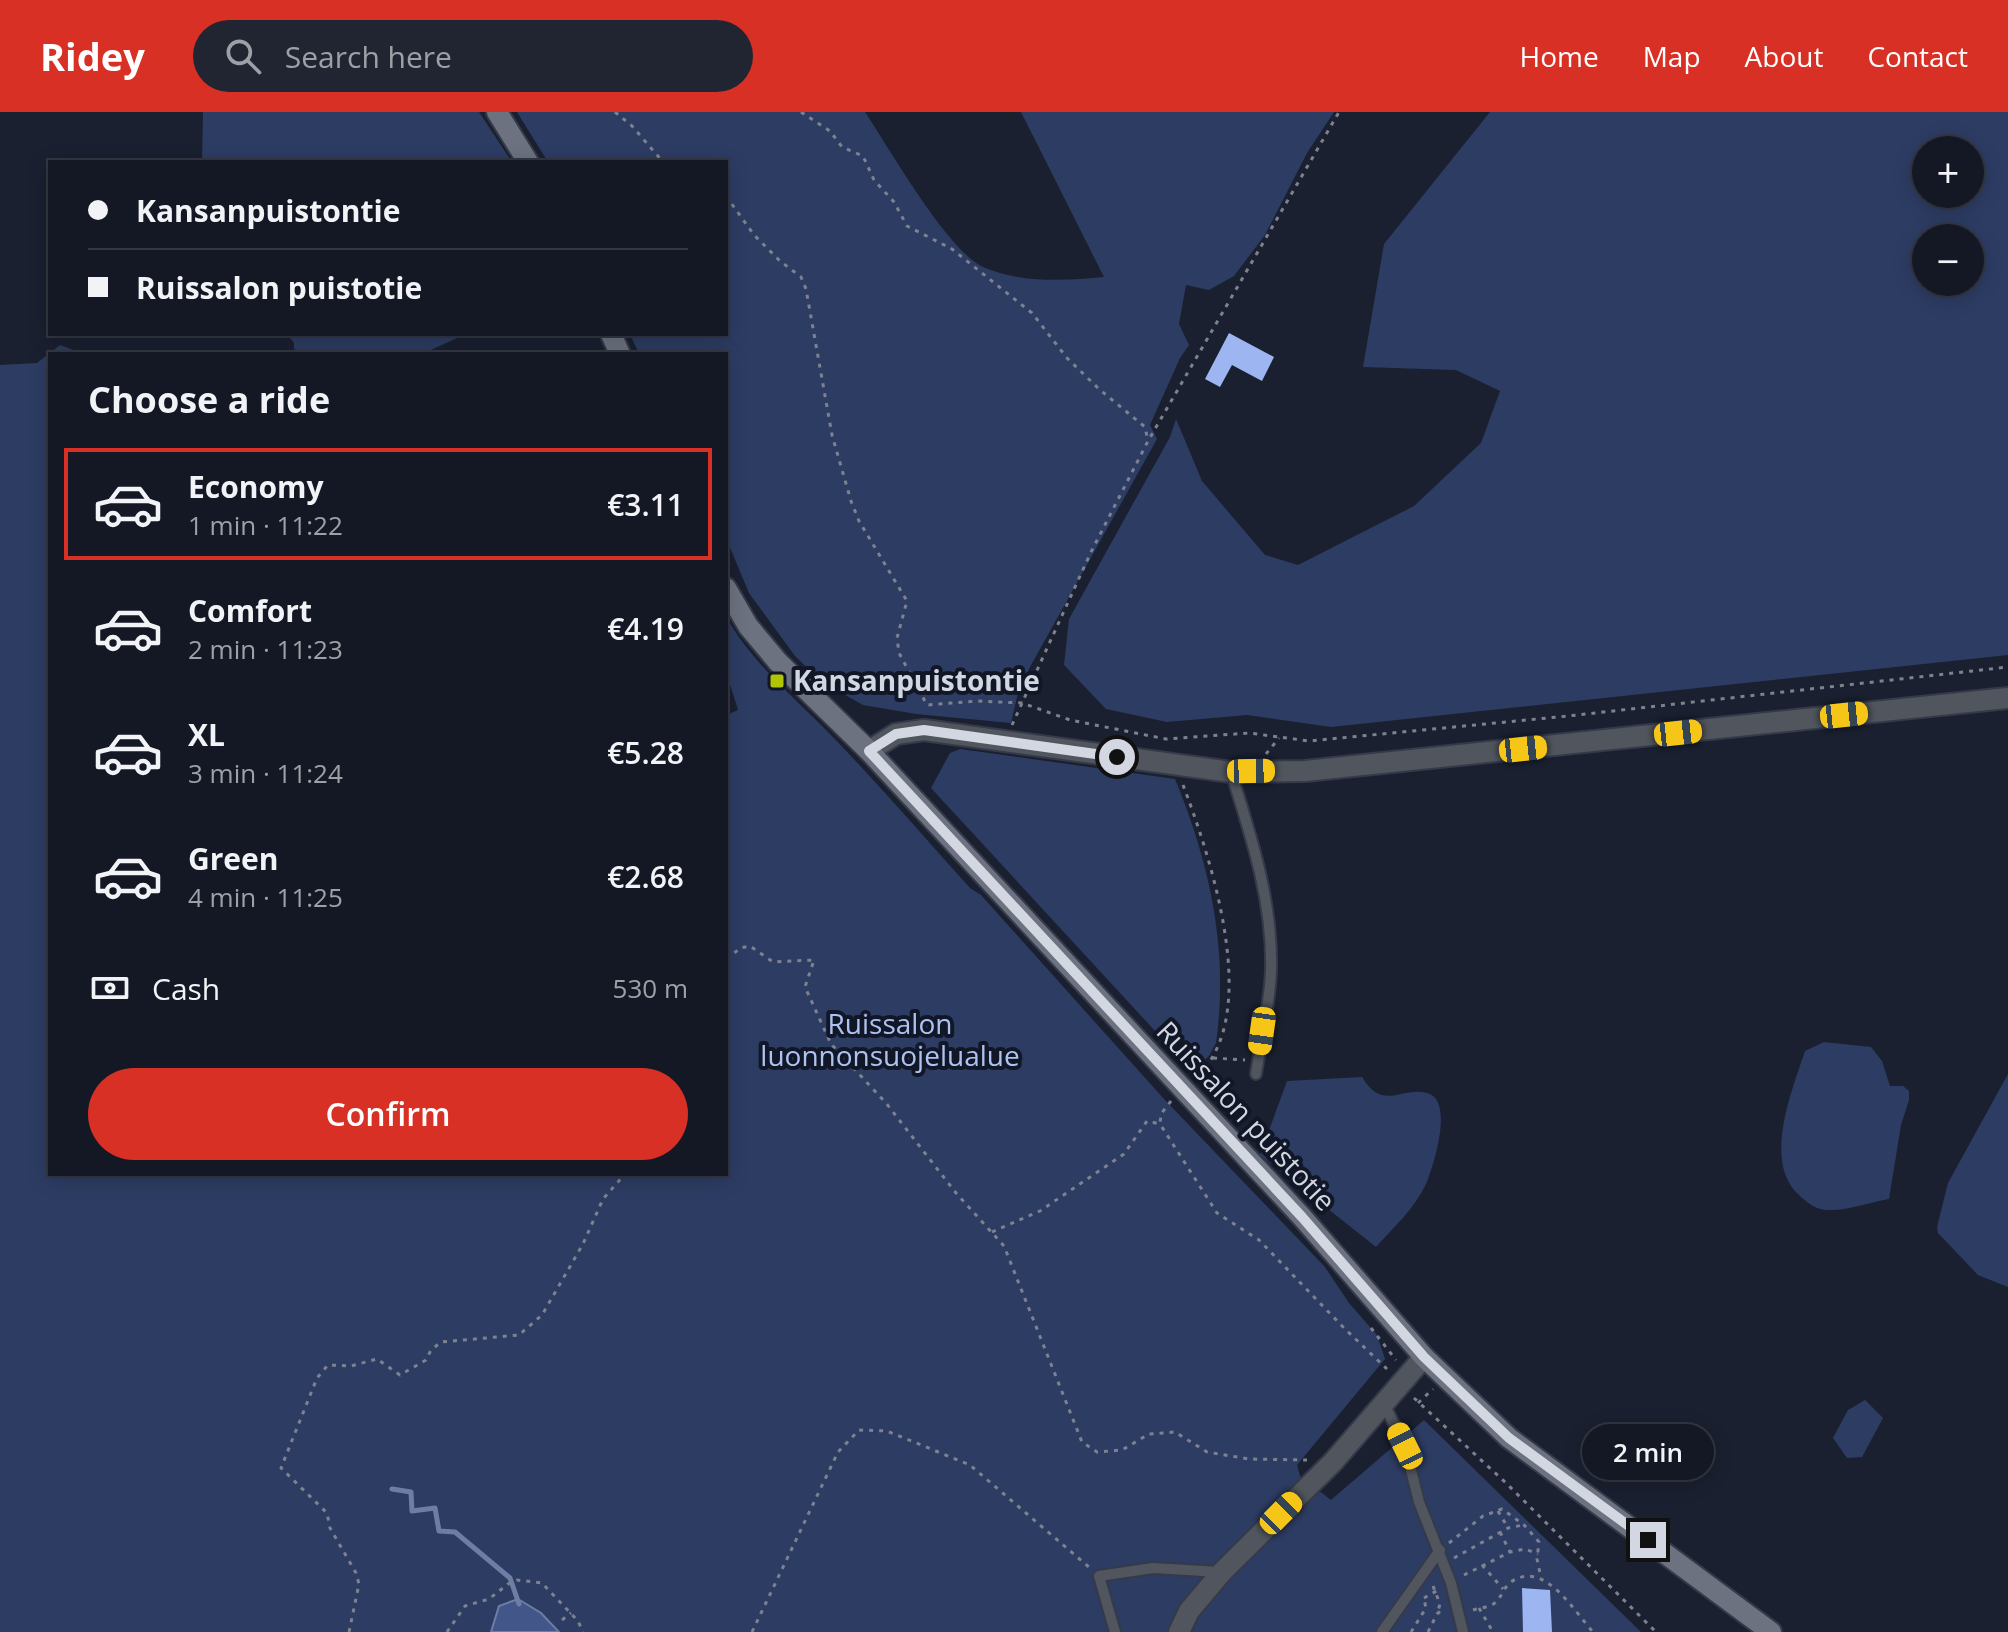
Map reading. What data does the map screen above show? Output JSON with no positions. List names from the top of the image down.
{
  "streets": {
    "street": ["Ruissalon puistotie"]
  },
  "parks": ["Ruissalon luonnonsuojelualue"],
  "places": {
    "transit": ["Kansanpuistontie"]
  },
  "page": {
    "header": "Ridey",
    "search": "Search here",
    "nav": [
      "Home",
      "Map",
      "About",
      "Contact"
    ],
    "map_buttons": ["+", "−"],
    "banner": ["Kansanpuistontie", "Ruissalon puistotie"],
    "heading": "Choose a ride",
    "list": [
      {
        "name": "Economy",
        "note": "1 min · 11:22",
        "value": "€3.11"
      },
      {
        "name": "Comfort",
        "note": "2 min · 11:23",
        "value": "€4.19"
      },
      {
        "name": "XL",
        "note": "3 min · 11:24",
        "value": "€5.28"
      },
      {
        "name": "Green",
        "note": "4 min · 11:25",
        "value": "€2.68"
      }
    ],
    "pay": ["Cash", "530 m"],
    "buttons": "Confirm",
    "bubble": "2 min"
  }
}
